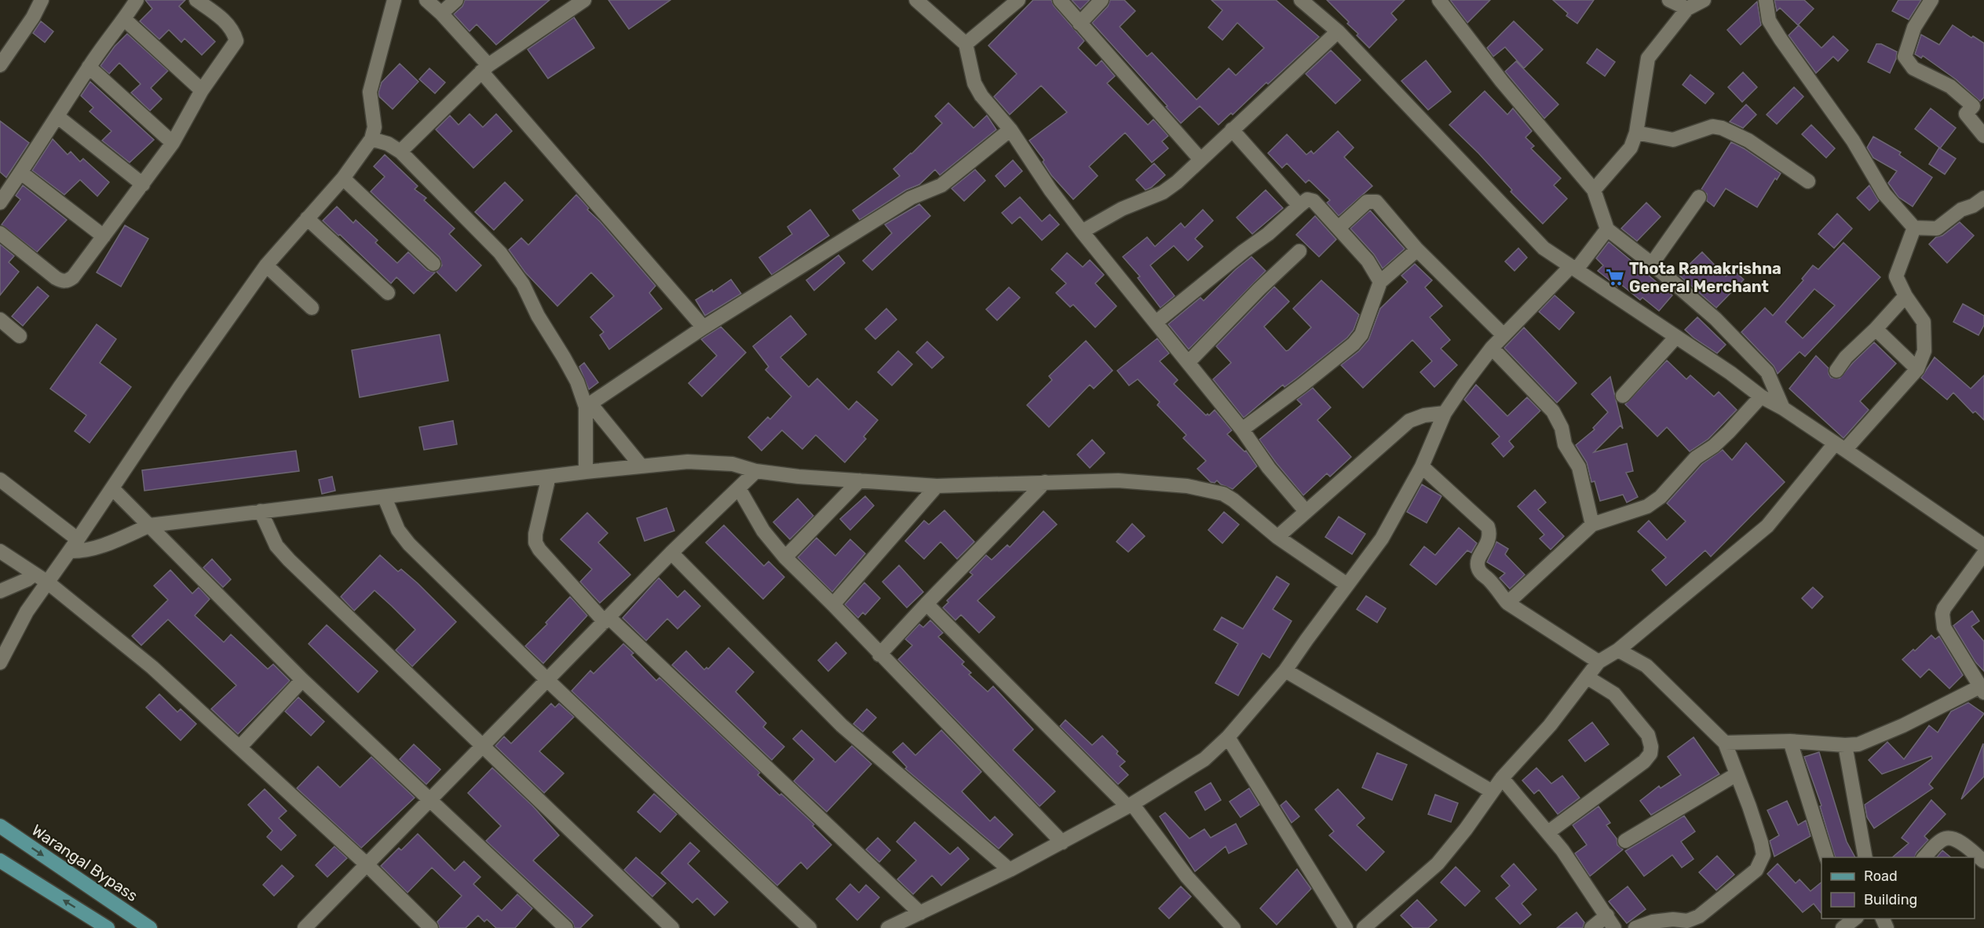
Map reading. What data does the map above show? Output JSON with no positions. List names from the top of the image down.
{
  "streets": {
    "main road": ["Warangal Bypass"]
  },
  "places": {
    "supermarket": ["Thota Ramakrishna General Merchant"]
  },
  "legend": ["Road", "Building"]
}
